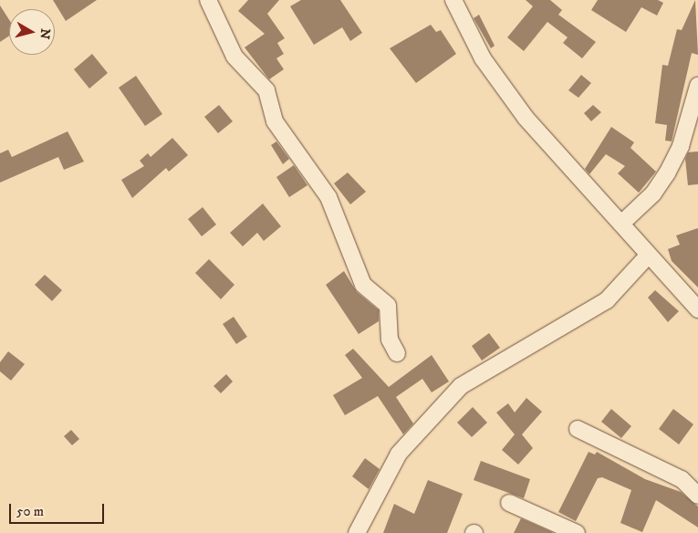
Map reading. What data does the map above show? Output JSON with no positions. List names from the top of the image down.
{
  "scale_bar": "50 m",
  "north": "right"
}
